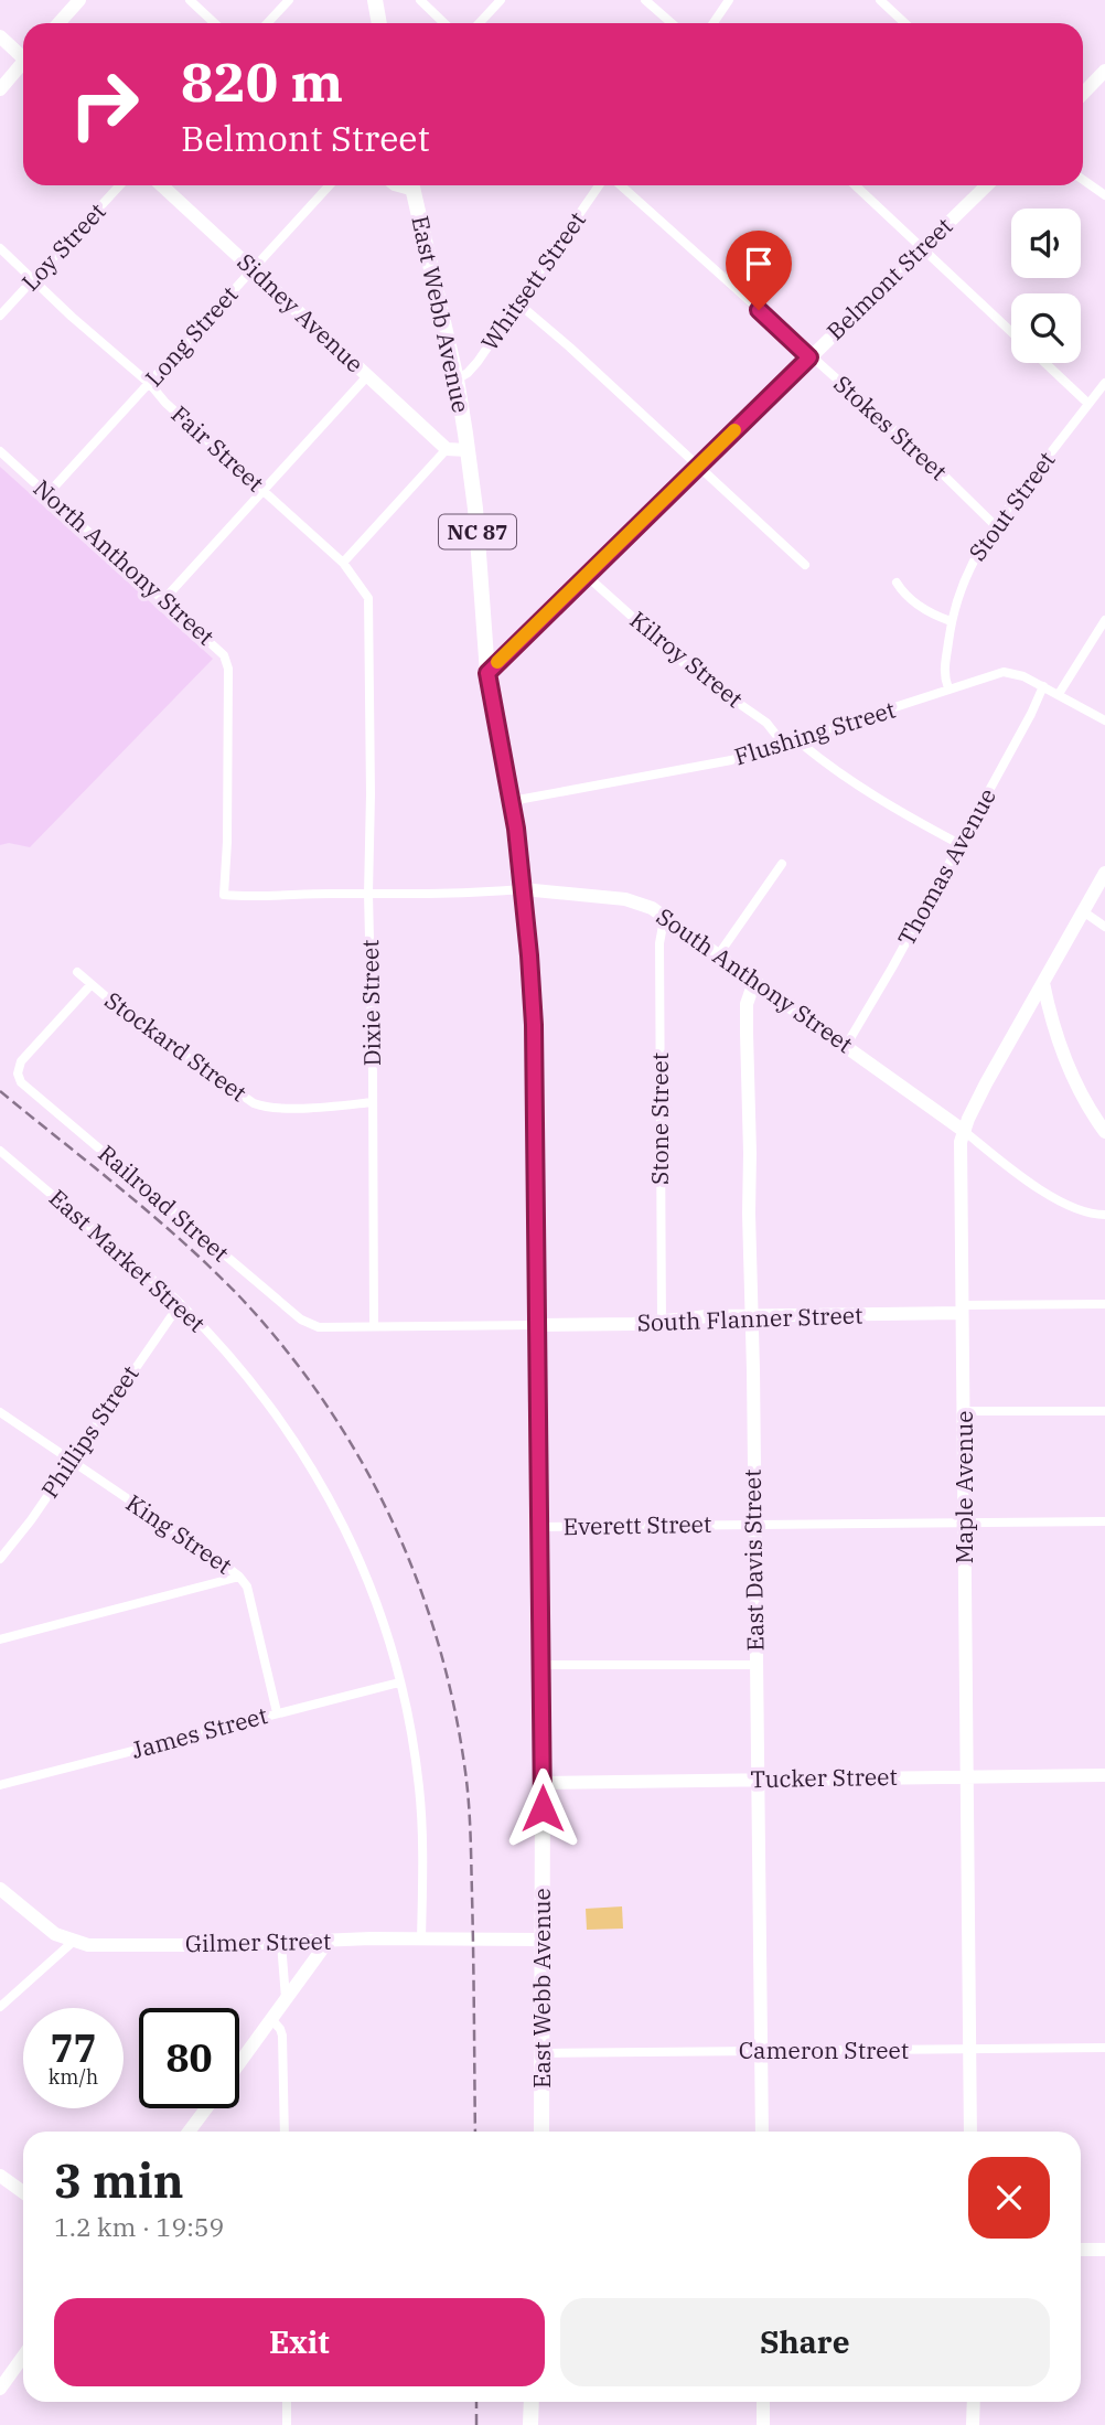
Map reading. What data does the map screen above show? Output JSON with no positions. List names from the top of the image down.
{
  "streets": {
    "highway": ["East Webb Avenue", "NC 87"],
    "street": [
      "Loy Street",
      "Belmont Street",
      "Whitsett Street",
      "Sidney Avenue",
      "Long Street",
      "Stokes Street",
      "Fair Street",
      "Stout Street",
      "North Anthony Street",
      "Kilroy Street",
      "Flushing Street",
      "Thomas Avenue",
      "South Anthony Street",
      "Dixie Street",
      "Stockard Street",
      "Stone Street",
      "Railroad Street",
      "East Market Street",
      "South Flanner Street",
      "Phillips Street",
      "Maple Avenue",
      "Everett Street",
      "King Street",
      "East Davis Street",
      "James Street",
      "Tucker Street",
      "Gilmer Street",
      "Cameron Street"
    ]
  },
  "crossings": [
    ["Loy Street", "Fair Street"],
    ["Belmont Street", "East Webb Avenue"],
    ["Belmont Street", "Stokes Street"],
    ["Belmont Street", "Kilroy Street"],
    ["Whitsett Street", "East Webb Avenue"],
    ["Sidney Avenue", "East Webb Avenue"],
    ["Sidney Avenue", "Long Street"],
    ["East Webb Avenue", "North Anthony Street"],
    ["East Webb Avenue", "Flushing Street"],
    ["East Webb Avenue", "South Anthony Street"],
    ["East Webb Avenue", "South Flanner Street"],
    ["East Webb Avenue", "Everett Street"],
    ["East Webb Avenue", "Tucker Street"],
    ["East Webb Avenue", "Gilmer Street"],
    ["East Webb Avenue", "Cameron Street"],
    ["Long Street", "Fair Street"],
    ["Long Street", "North Anthony Street"],
    ["Stokes Street", "Stout Street"],
    ["Fair Street", "Dixie Street"],
    ["Stout Street", "Flushing Street"],
    ["North Anthony Street", "South Anthony Street"],
    ["North Anthony Street", "Dixie Street"],
    ["Kilroy Street", "Flushing Street"],
    ["Flushing Street", "Thomas Avenue"],
    ["Thomas Avenue", "South Anthony Street"],
    ["South Anthony Street", "Stone Street"],
    ["South Anthony Street", "Maple Avenue"],
    ["South Anthony Street", "East Davis Street"],
    ["Dixie Street", "Stockard Street"],
    ["Dixie Street", "Railroad Street"],
    ["Stockard Street", "Railroad Street"],
    ["Stone Street", "South Flanner Street"],
    ["East Market Street", "Phillips Street"],
    ["East Market Street", "James Street"],
    ["East Market Street", "Gilmer Street"],
    ["South Flanner Street", "Maple Avenue"],
    ["South Flanner Street", "East Davis Street"],
    ["Phillips Street", "King Street"],
    ["Maple Avenue", "Everett Street"],
    ["Maple Avenue", "Tucker Street"],
    ["Maple Avenue", "Cameron Street"],
    ["Everett Street", "East Davis Street"],
    ["King Street", "James Street"],
    ["East Davis Street", "Tucker Street"],
    ["East Davis Street", "Cameron Street"]
  ],
  "page": {
    "turn": ["820 m", "Belmont Street"],
    "speed": "77 km/h",
    "limit": "80",
    "heading": ["3 min", "1.2 km · 19:59"],
    "buttons": ["Exit", "Share"]
  }
}
